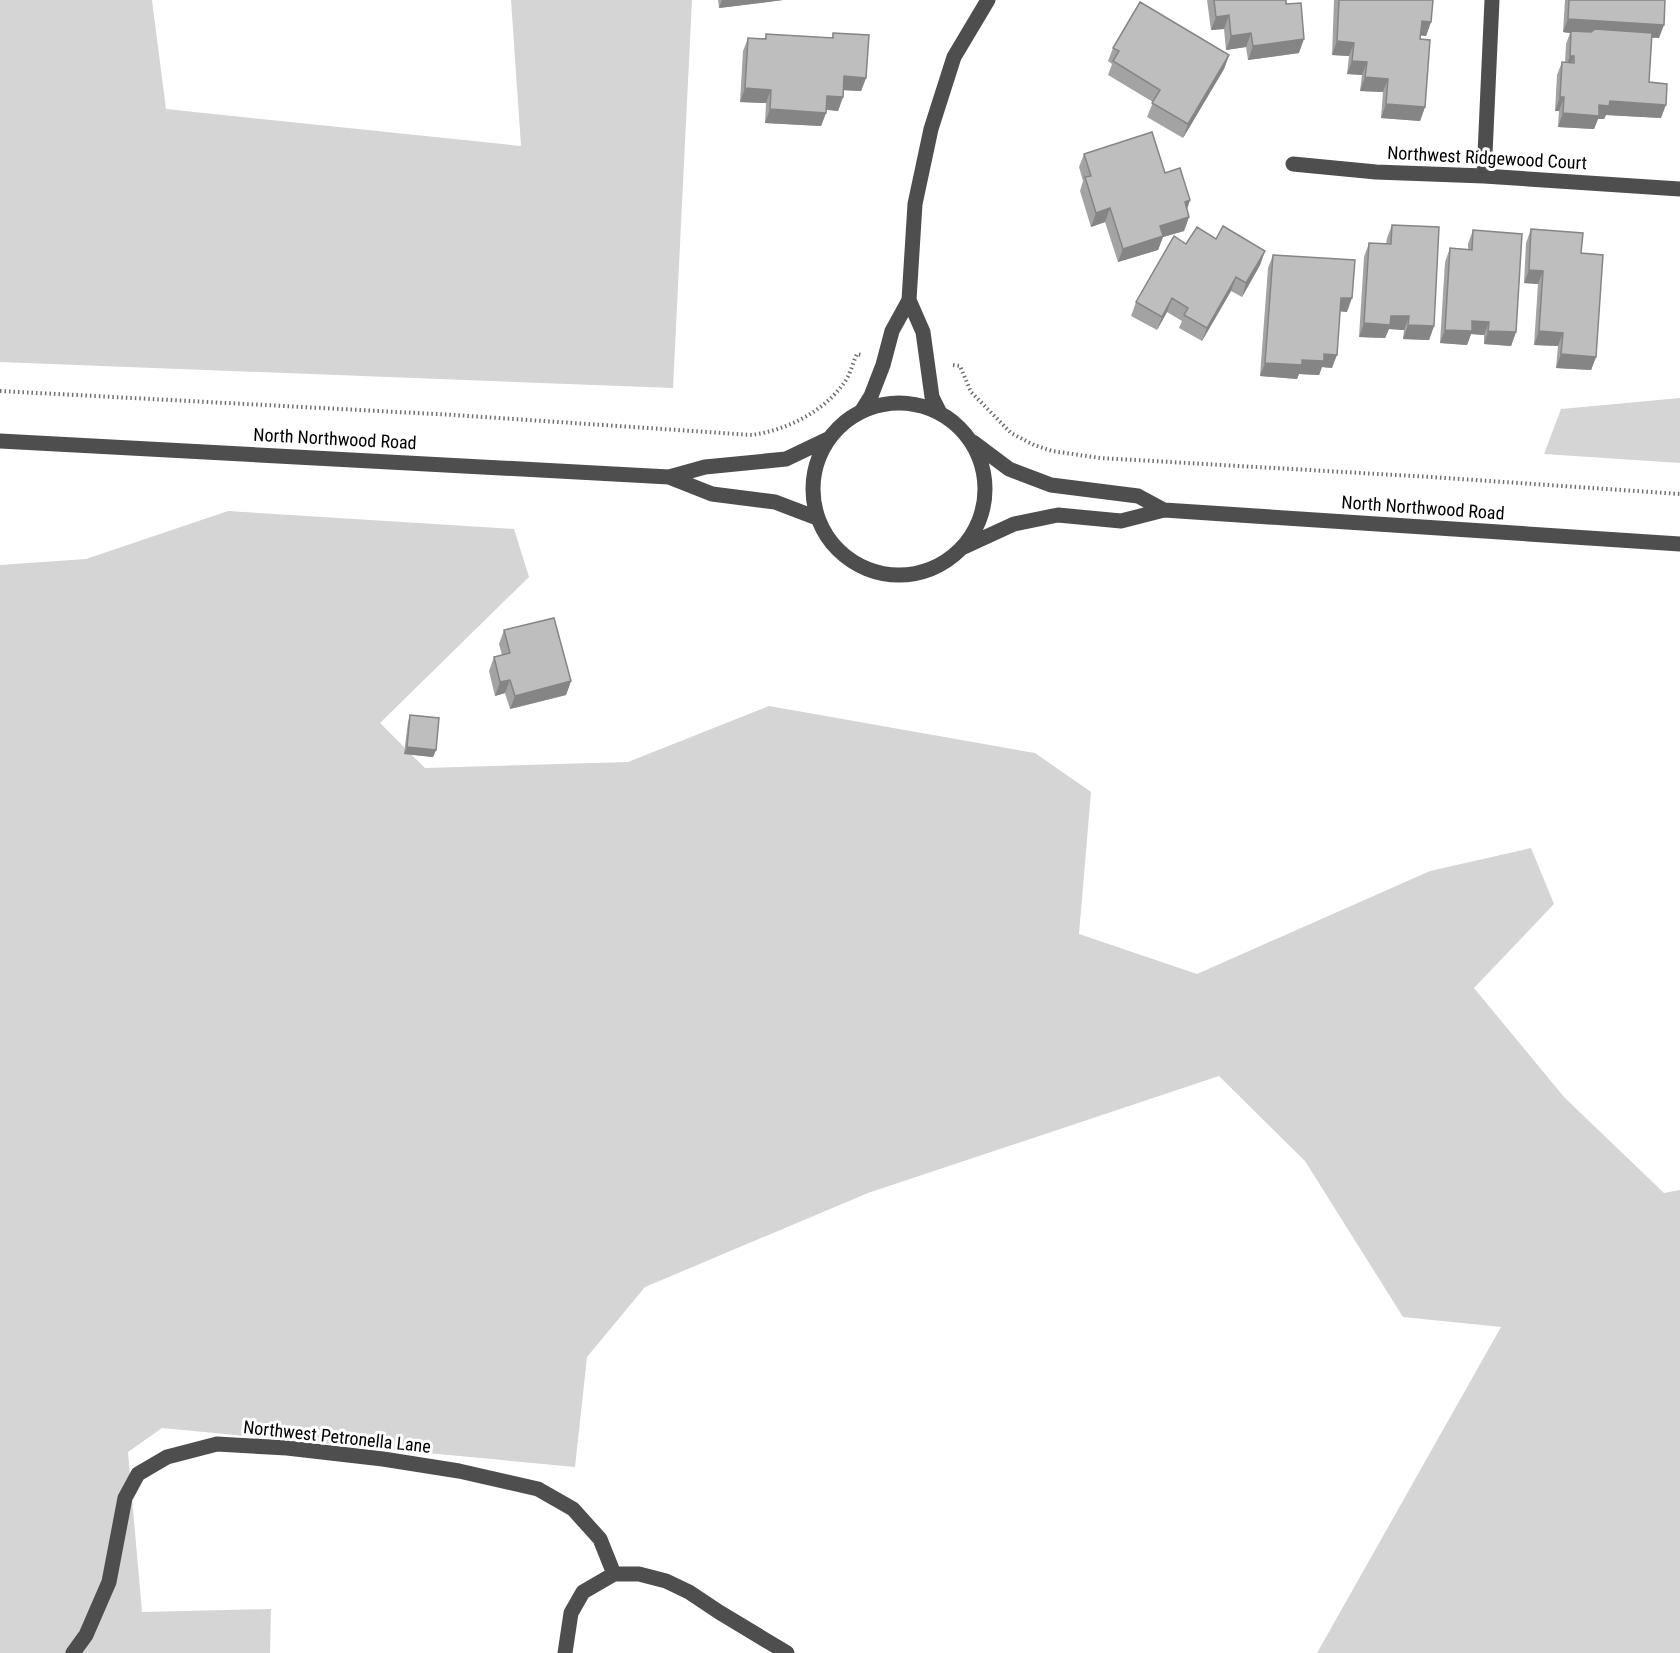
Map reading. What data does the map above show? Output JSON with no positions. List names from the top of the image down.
{
  "streets": {
    "street": ["Northwest Ridgewood Court", "North Northwood Road", "Northwest Petronella Lane"]
  }
}
